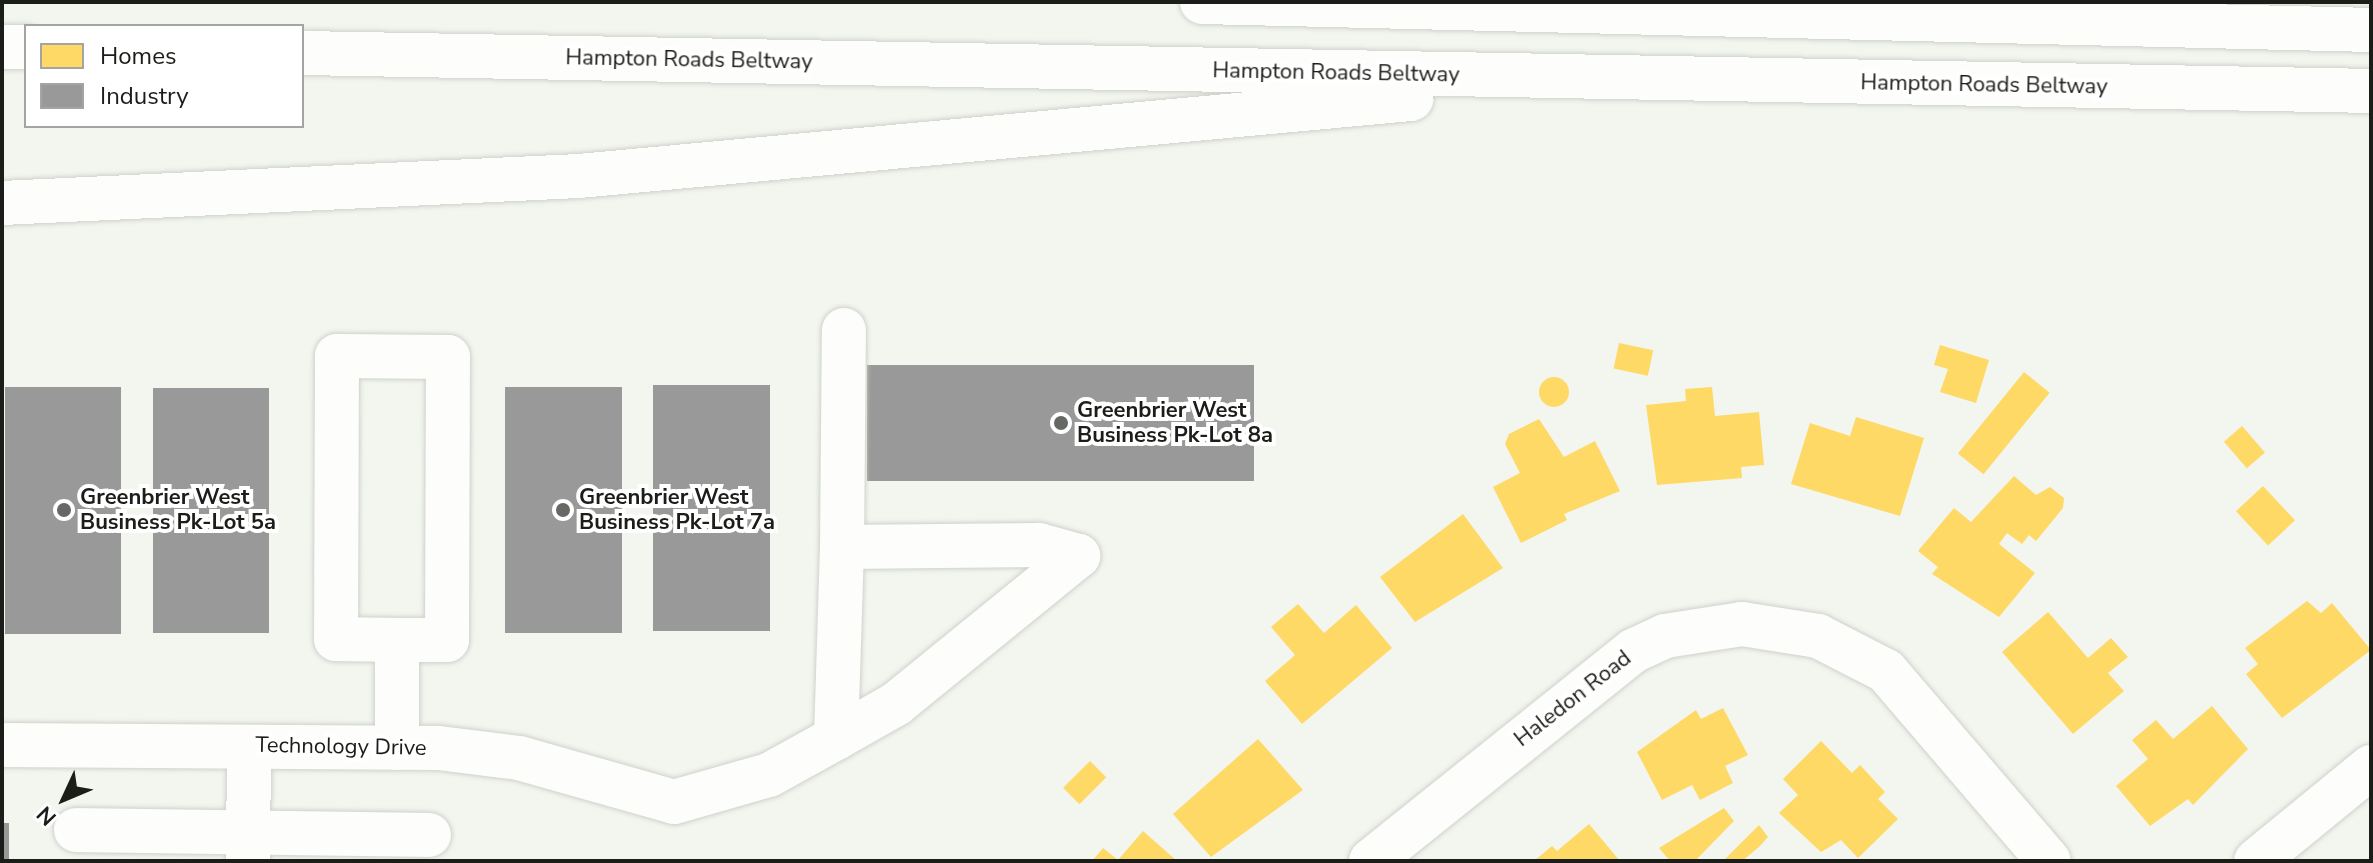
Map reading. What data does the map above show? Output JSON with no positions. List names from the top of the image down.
{
  "streets": {
    "main road": ["Hampton Roads Beltway", "Haledon Road", "Technology Drive"]
  },
  "places": ["Greenbrier West Business Pk-Lot 8a", "Greenbrier West Business Pk-Lot 5a", "Greenbrier West Business Pk-Lot 7a"],
  "legend": ["Homes", "Industry"],
  "north": "bottom left"
}
